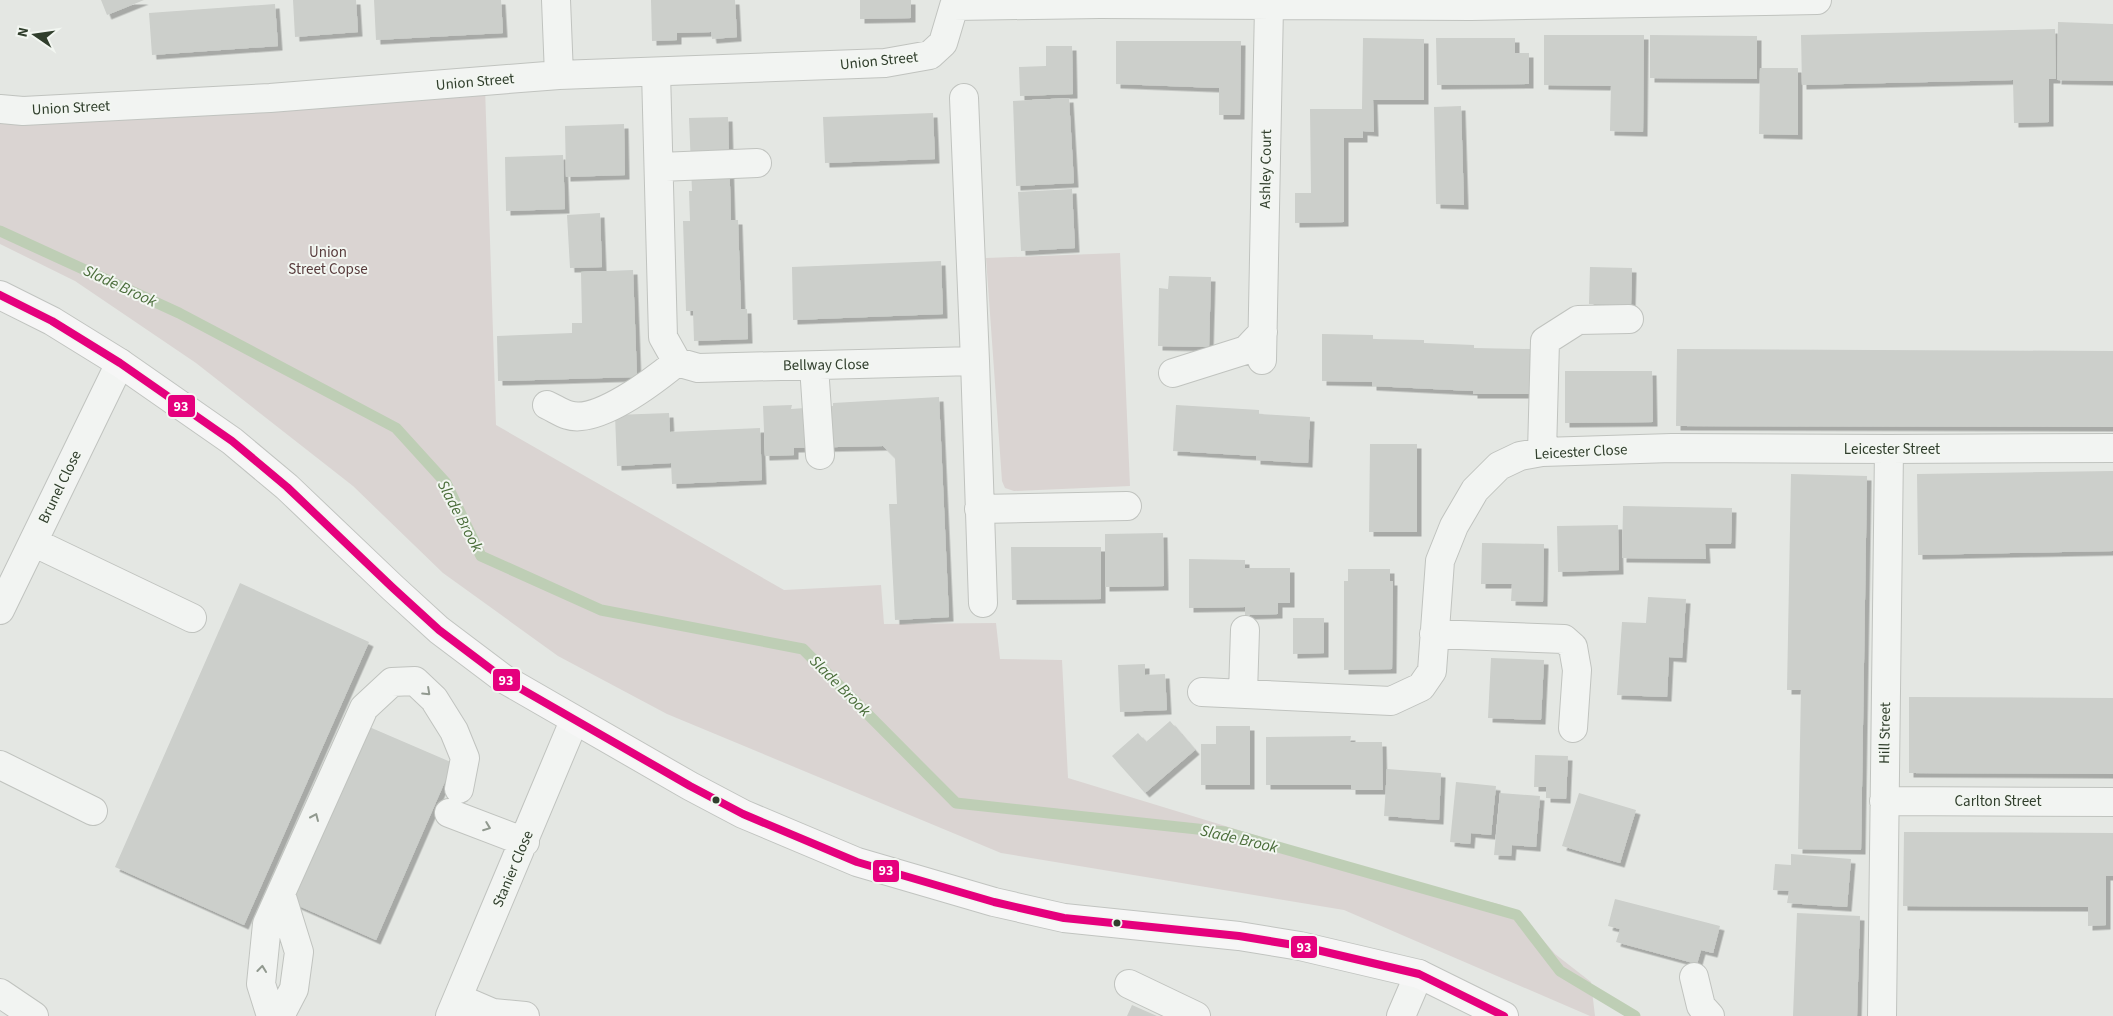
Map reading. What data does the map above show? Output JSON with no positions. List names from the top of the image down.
{
  "streets": {
    "street": [
      "Union Street",
      "Ashley Court",
      "Bellway Close",
      "Leicester Street",
      "Leicester Close",
      "Brunel Close",
      "Hill Street",
      "Carlton Street",
      "Stanier Close"
    ]
  },
  "crossings": [
    ["Union Street", "Ashley Court"],
    ["Leicester Street", "Leicester Close"],
    ["Leicester Street", "Hill Street"],
    ["Hill Street", "Carlton Street"]
  ],
  "water": ["Slade Brook"],
  "parks": ["Union Street Copse"],
  "lines": ["transit line 93"],
  "north": "left"
}
